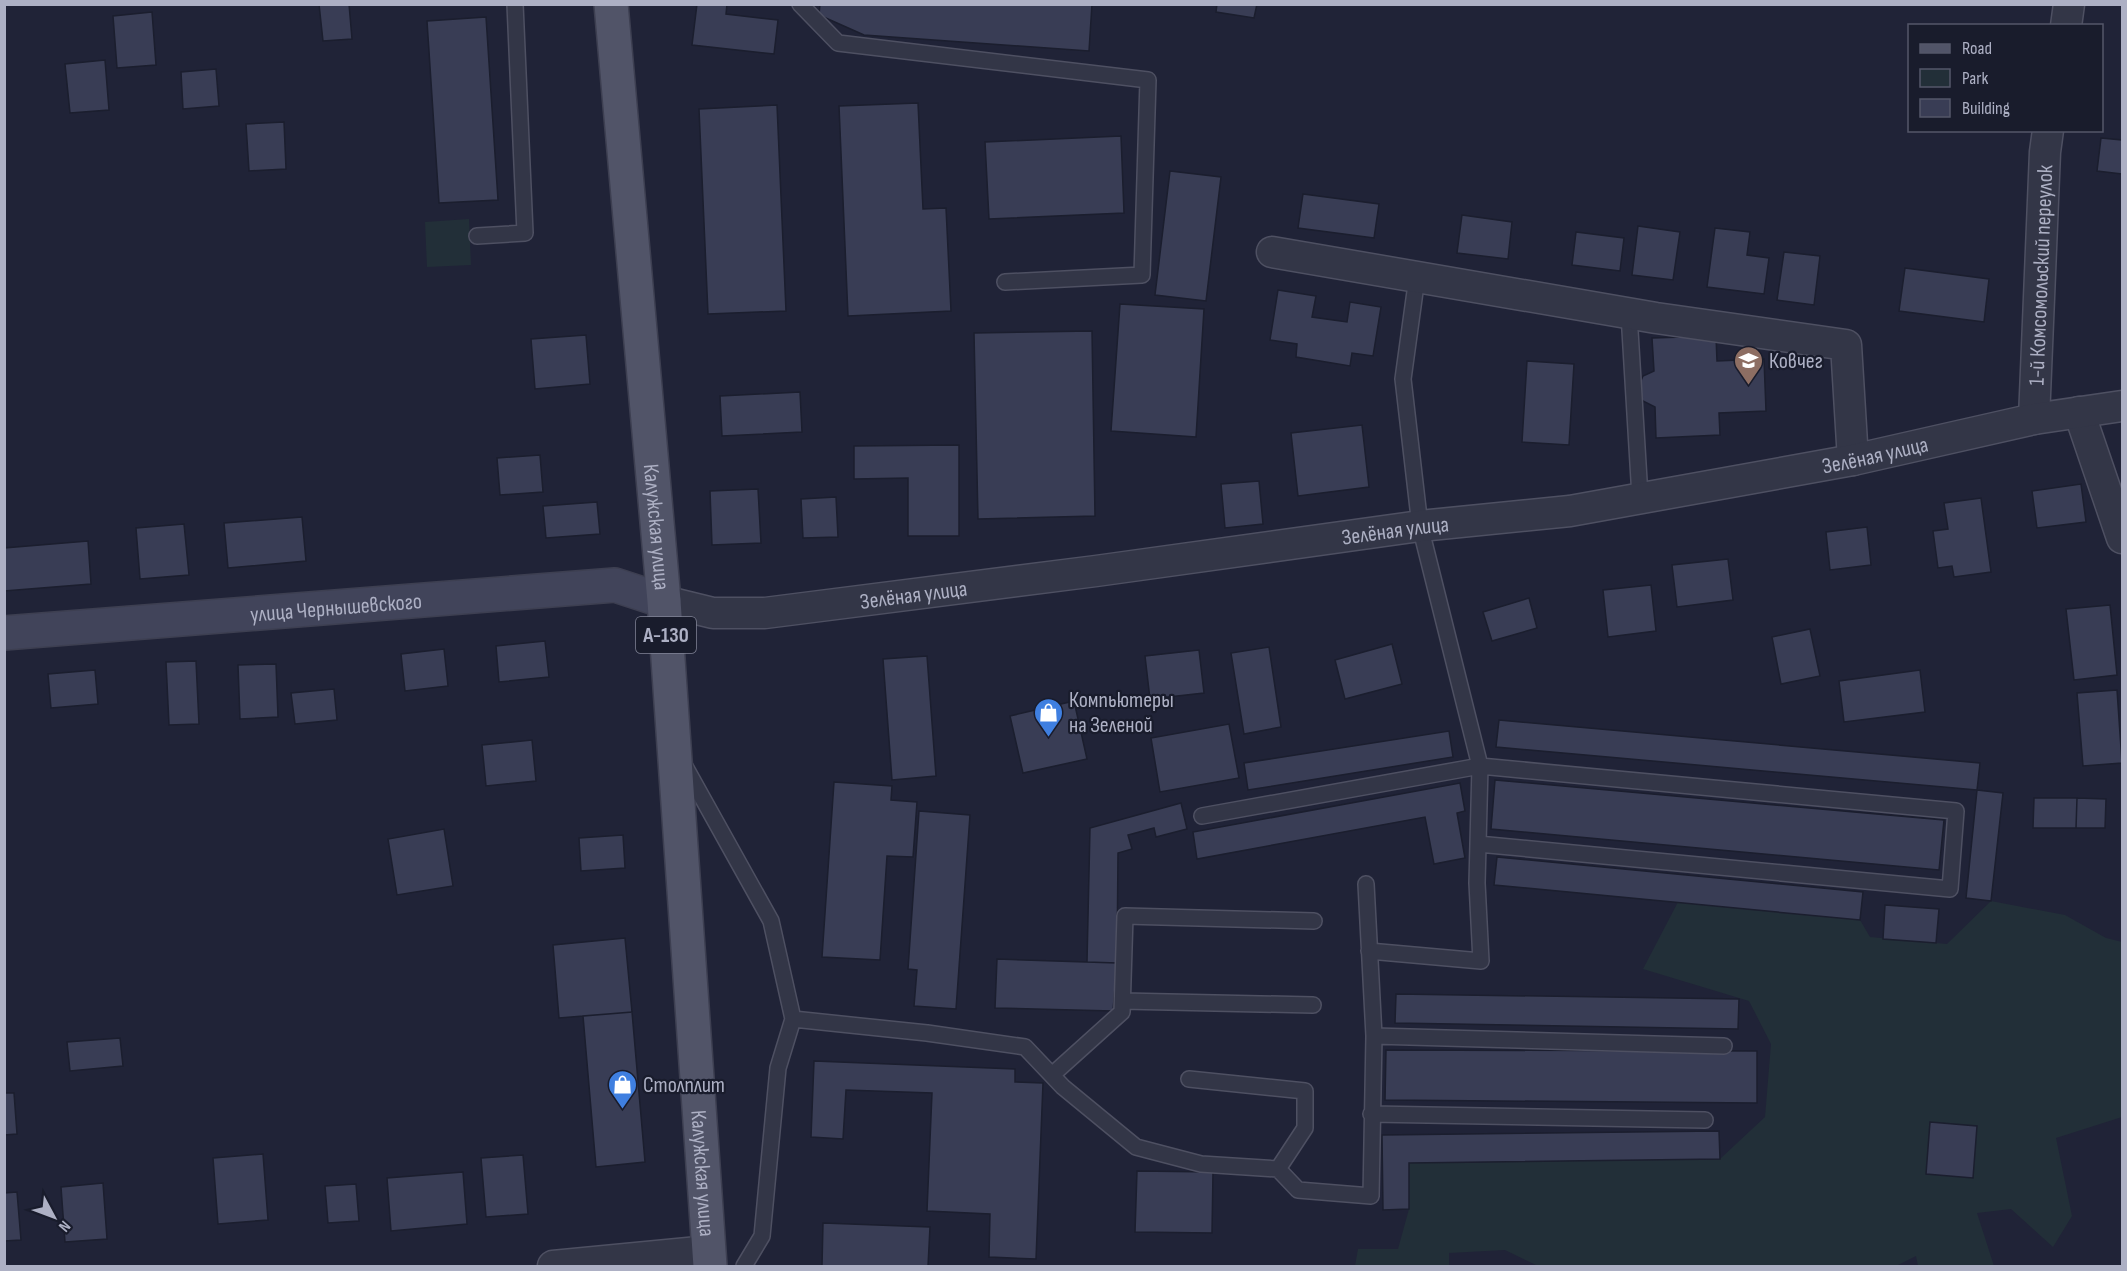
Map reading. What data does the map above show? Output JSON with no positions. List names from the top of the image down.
{
  "streets": {
    "main road": ["Калужская улица", "А-130"],
    "street": ["1-й Комсомольский переулок", "Зелёная улица", "улица Чернышевского"]
  },
  "crossings": [
    ["1-й Комсомольский переулок", "Зелёная улица"],
    ["Зелёная улица", "Калужская улица"],
    ["Зелёная улица", "улица Чернышевского"],
    ["Калужская улица", "улица Чернышевского"]
  ],
  "places": {
    "school or university": ["Ковчег"],
    "shop": ["Компьютеры на Зеленой", "Столплит"]
  },
  "legend": ["Road", "Park", "Building"],
  "north": "bottom right"
}
